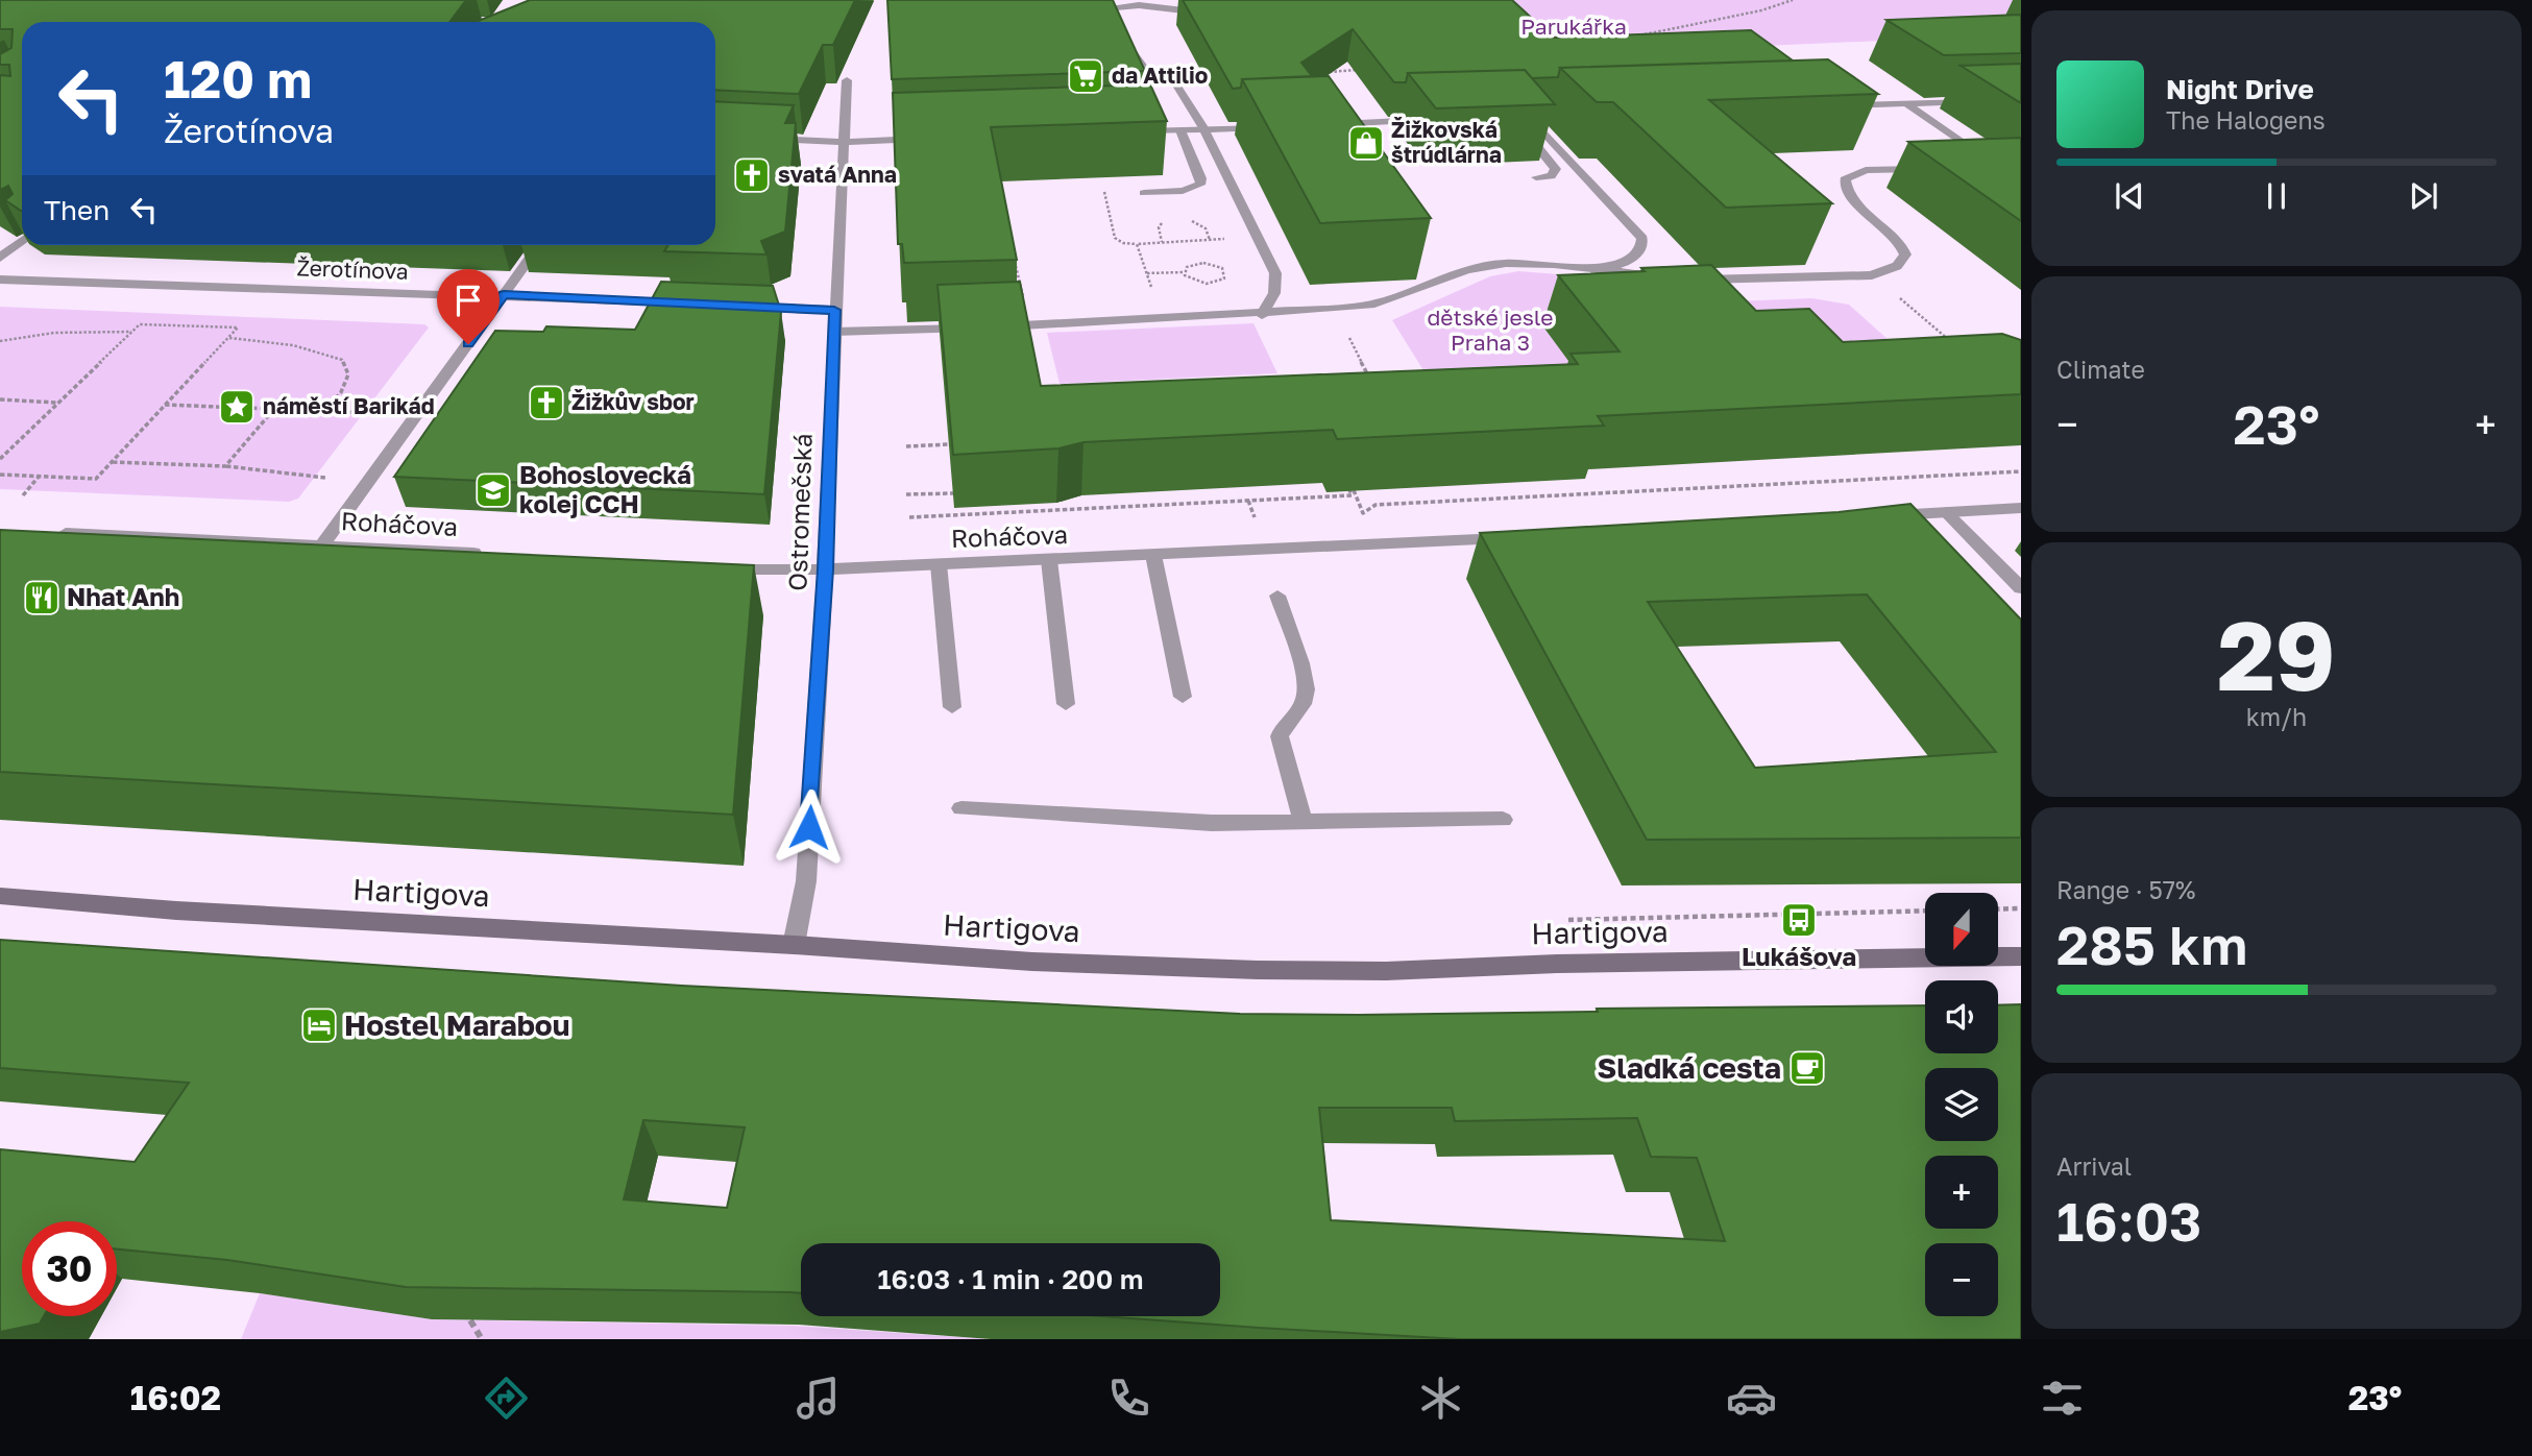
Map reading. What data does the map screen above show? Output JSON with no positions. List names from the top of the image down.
{
  "streets": {
    "main road": ["Hartigova"],
    "street": ["Žerotínova", "Ostromečská", "Roháčova"]
  },
  "crossings": [
    ["Ostromečská", "Roháčova"],
    ["Ostromečská", "Hartigova"]
  ],
  "parks": ["Parukářka", "dětské jesle Praha 3"],
  "places": {
    "supermarket": ["da Attilio"],
    "shop": ["Žižkovská štrúdlárna"],
    "church": ["svatá Anna", "Žižkův sbor"],
    "place": ["náměstí Barikád"],
    "school or university": ["Bohoslovecká kolej CCH"],
    "restaurant": ["Nhat Anh"],
    "bus stop": ["Lukášova"],
    "hotel": ["Hostel Marabou"],
    "cafe": ["Sladká cesta"]
  },
  "north": "bottom",
  "page": {
    "turn": ["120 m", "Žerotínova"],
    "song": ["Night Drive", "The Halogens"],
    "then": "Then",
    "tile": [
      "Climate",
      ["29", "km/h"],
      ["Range · 57%", "285 km"],
      ["Arrival", "16:03"]
    ],
    "heat": ["−", "23°", "+"],
    "map_buttons": ["+", "−"],
    "limit": "30",
    "trip": "16:03 · 1 min · 200 m",
    "tabs": ["16:02", "23°"]
  }
}
